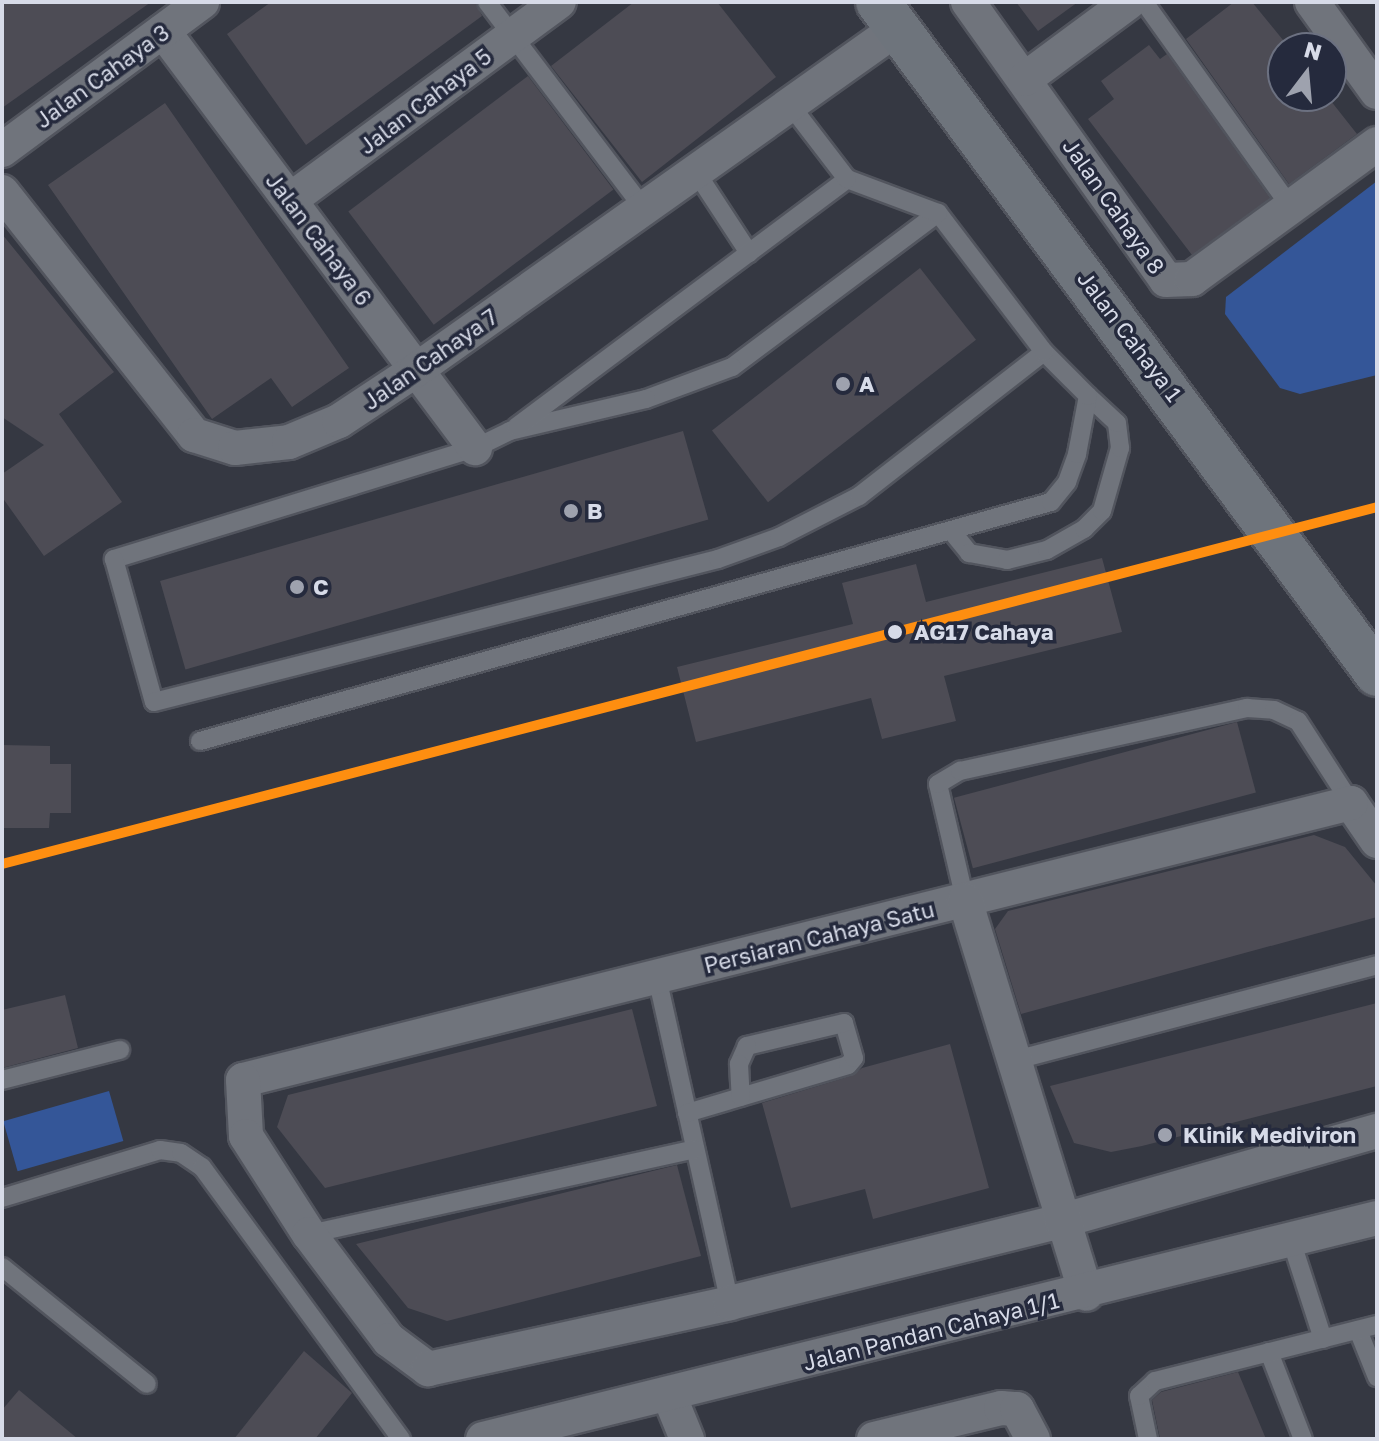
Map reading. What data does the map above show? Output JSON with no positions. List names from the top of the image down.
{
  "streets": {
    "street": [
      "Jalan Cahaya 3",
      "Jalan Cahaya 5",
      "Jalan Cahaya 8",
      "Jalan Cahaya 6",
      "Jalan Cahaya 1",
      "Jalan Cahaya 7",
      "Persiaran Cahaya Satu",
      "Jalan Pandan Cahaya 1/1"
    ]
  },
  "crossings": [
    ["Jalan Cahaya 3", "Jalan Cahaya 6"],
    ["Jalan Cahaya 5", "Jalan Cahaya 6"],
    ["Jalan Cahaya 6", "Jalan Cahaya 7"],
    ["Jalan Cahaya 1", "Jalan Cahaya 7"]
  ],
  "places": [
    "A",
    "B",
    "C",
    "AG17 Cahaya",
    "Klinik Mediviron"
  ],
  "north": "top"
}
